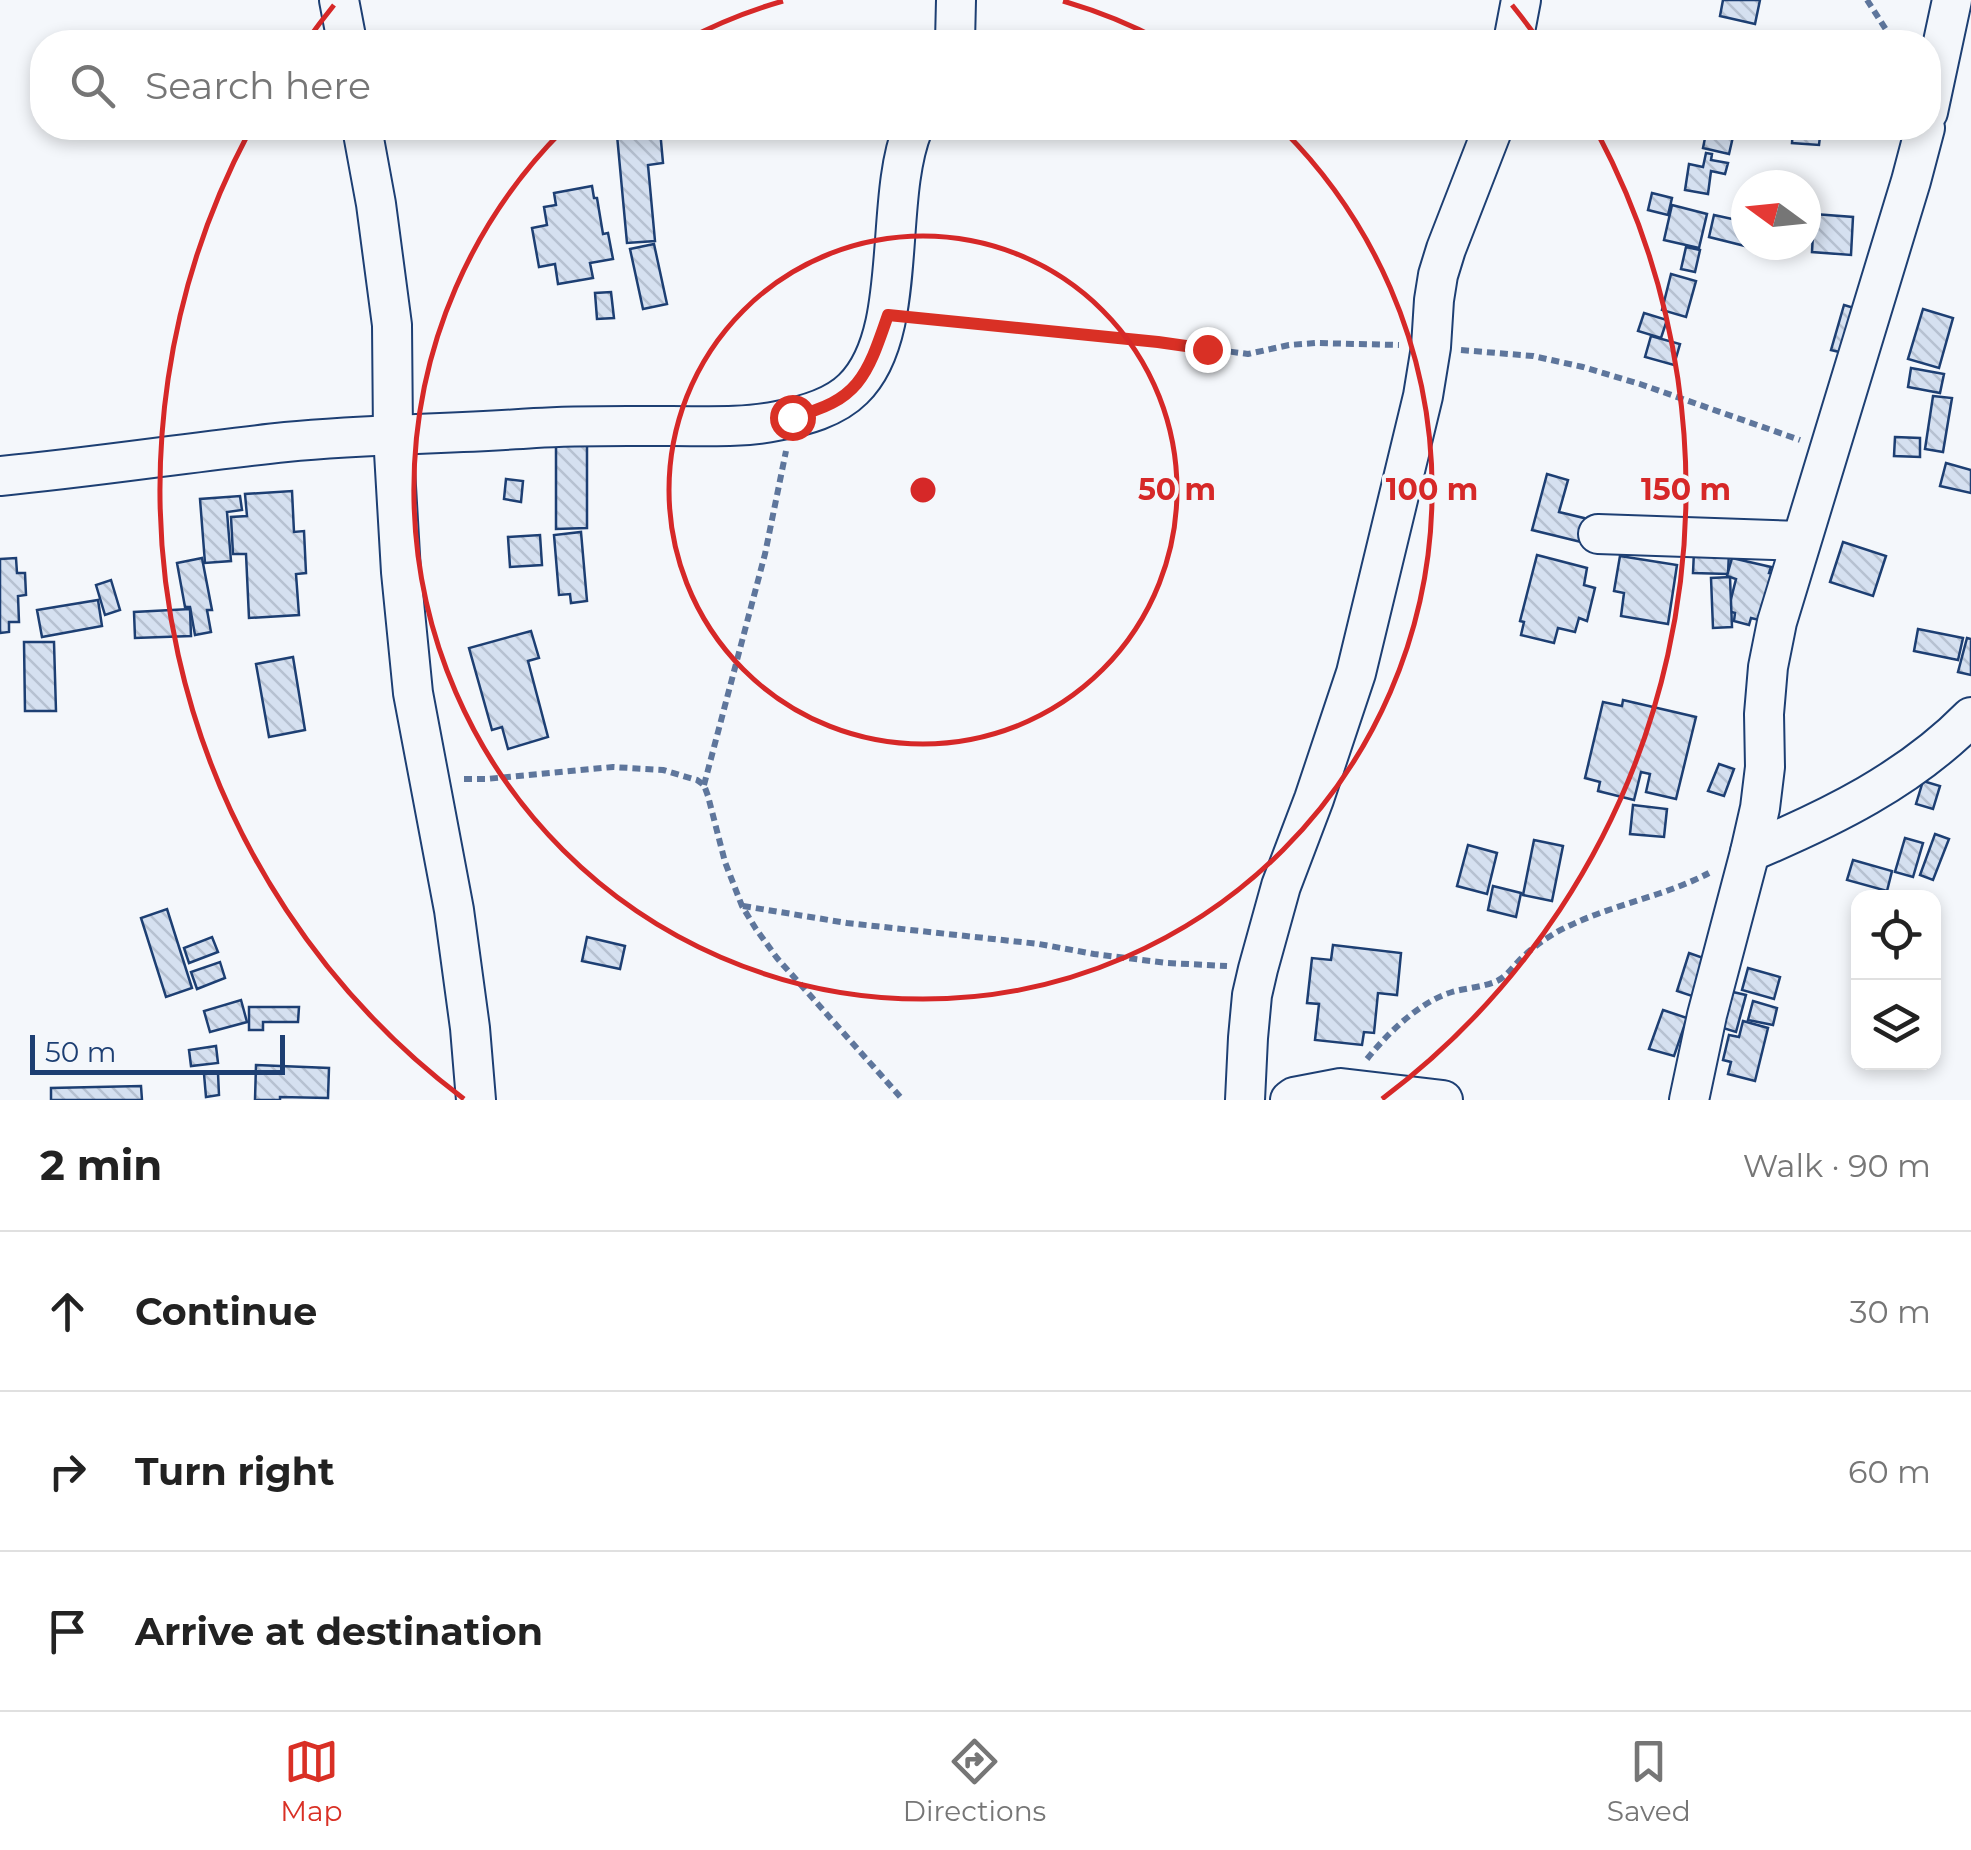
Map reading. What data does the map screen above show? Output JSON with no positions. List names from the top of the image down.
{
  "scale_bar": "50 m",
  "north": "left",
  "page": {
    "search": "Search here",
    "scale": "50 m",
    "heading": ["2 min", "Walk · 90 m"],
    "list": [
      ["Continue", "30 m"],
      ["Turn right", "60 m"],
      "Arrive at destination"
    ],
    "nav": ["Map", "Directions", "Saved"]
  },
  "rings": ["50 m", "100 m", "150 m"]
}
